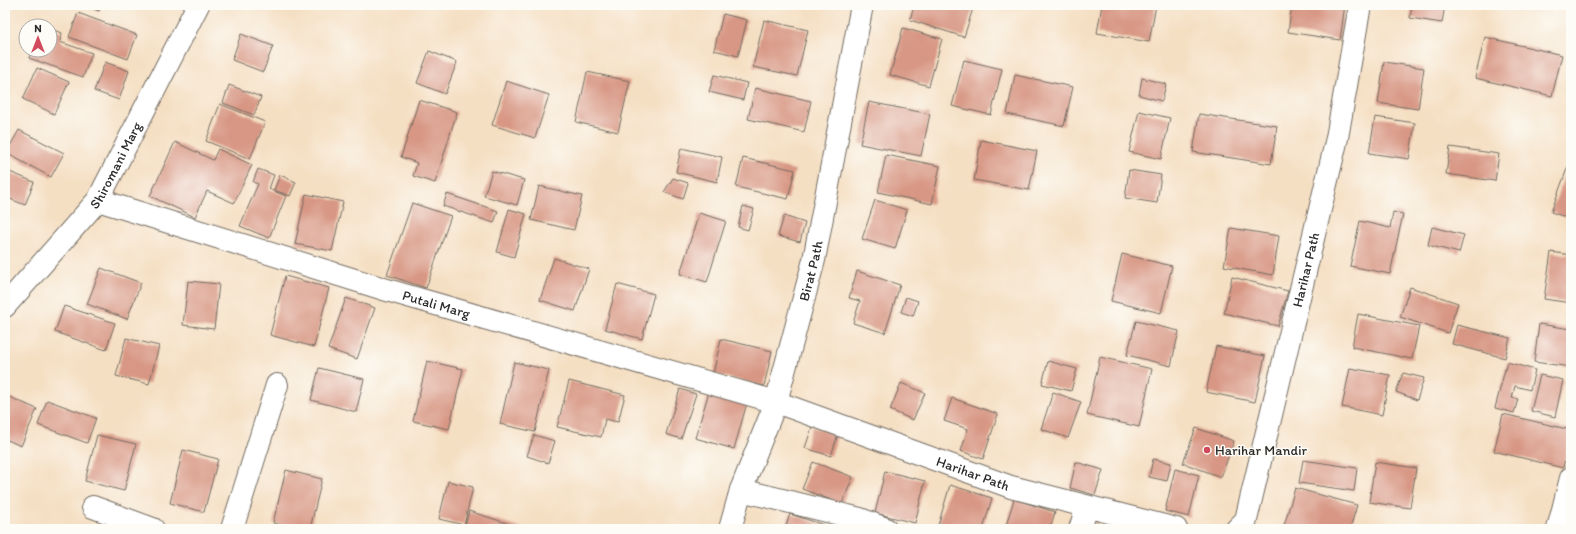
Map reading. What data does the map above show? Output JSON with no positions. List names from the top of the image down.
{
  "streets": {
    "street": [
      "Shiromani Marg",
      "Harihar Path",
      "Birat Path",
      "Putali Marg"
    ]
  },
  "crossings": [
    ["Shiromani Marg", "Putali Marg"],
    ["Harihar Path", "Birat Path"],
    ["Harihar Path", "Putali Marg"],
    ["Birat Path", "Putali Marg"]
  ],
  "places": ["Harihar Mandir"],
  "north": "top"
}
